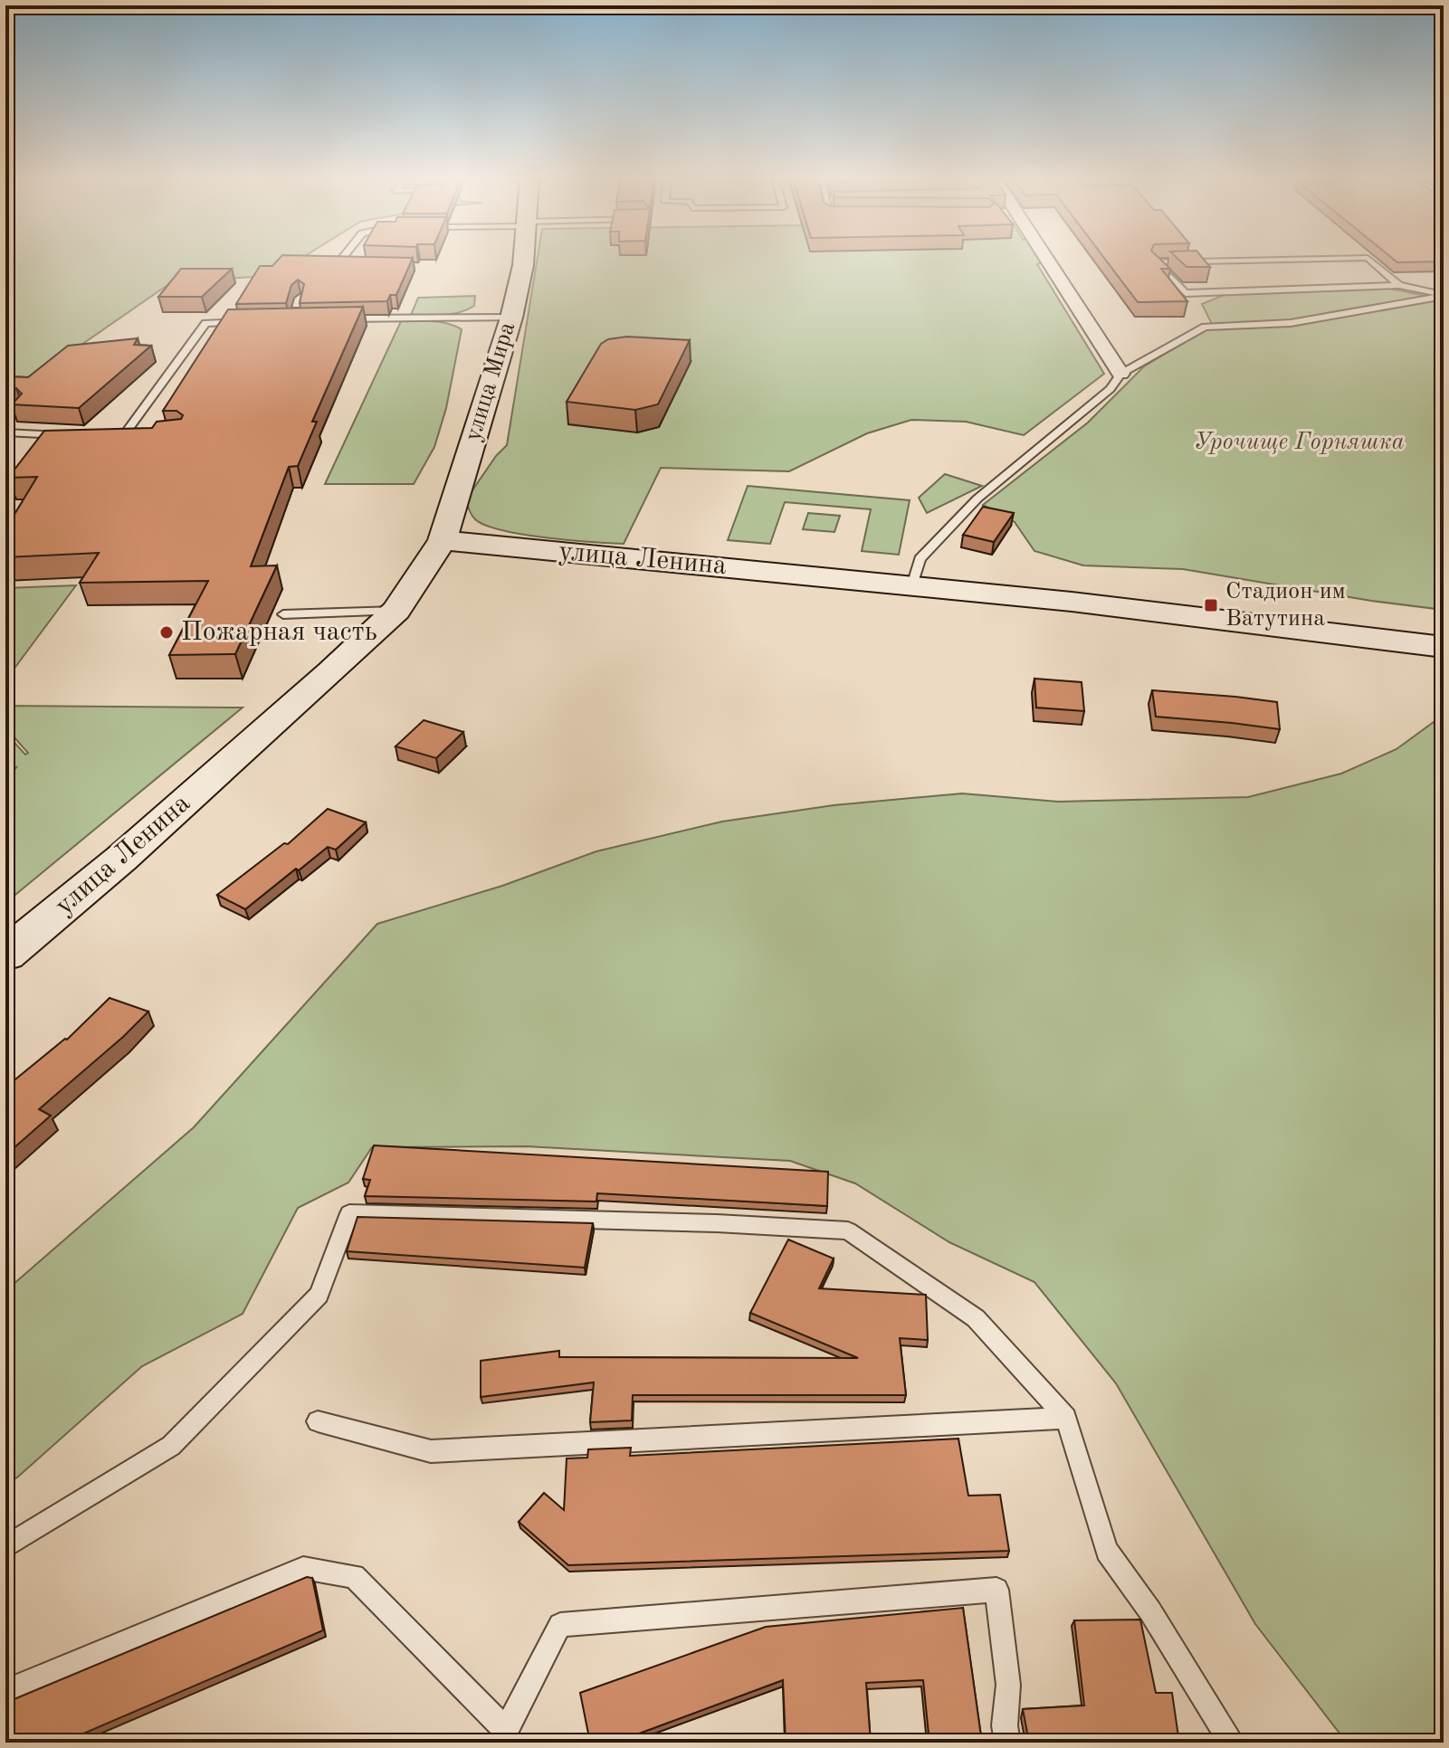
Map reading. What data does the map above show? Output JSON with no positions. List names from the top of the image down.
{
  "streets": {
    "main road": ["улица Мира", "улица Ленина"]
  },
  "crossings": [
    ["улица Мира", "улица Ленина"]
  ],
  "parks": ["Урочище Горняшка"],
  "places": {
    "transit": ["Стадион им Ватутина"],
    "other": ["Пожарная часть"]
  }
}
